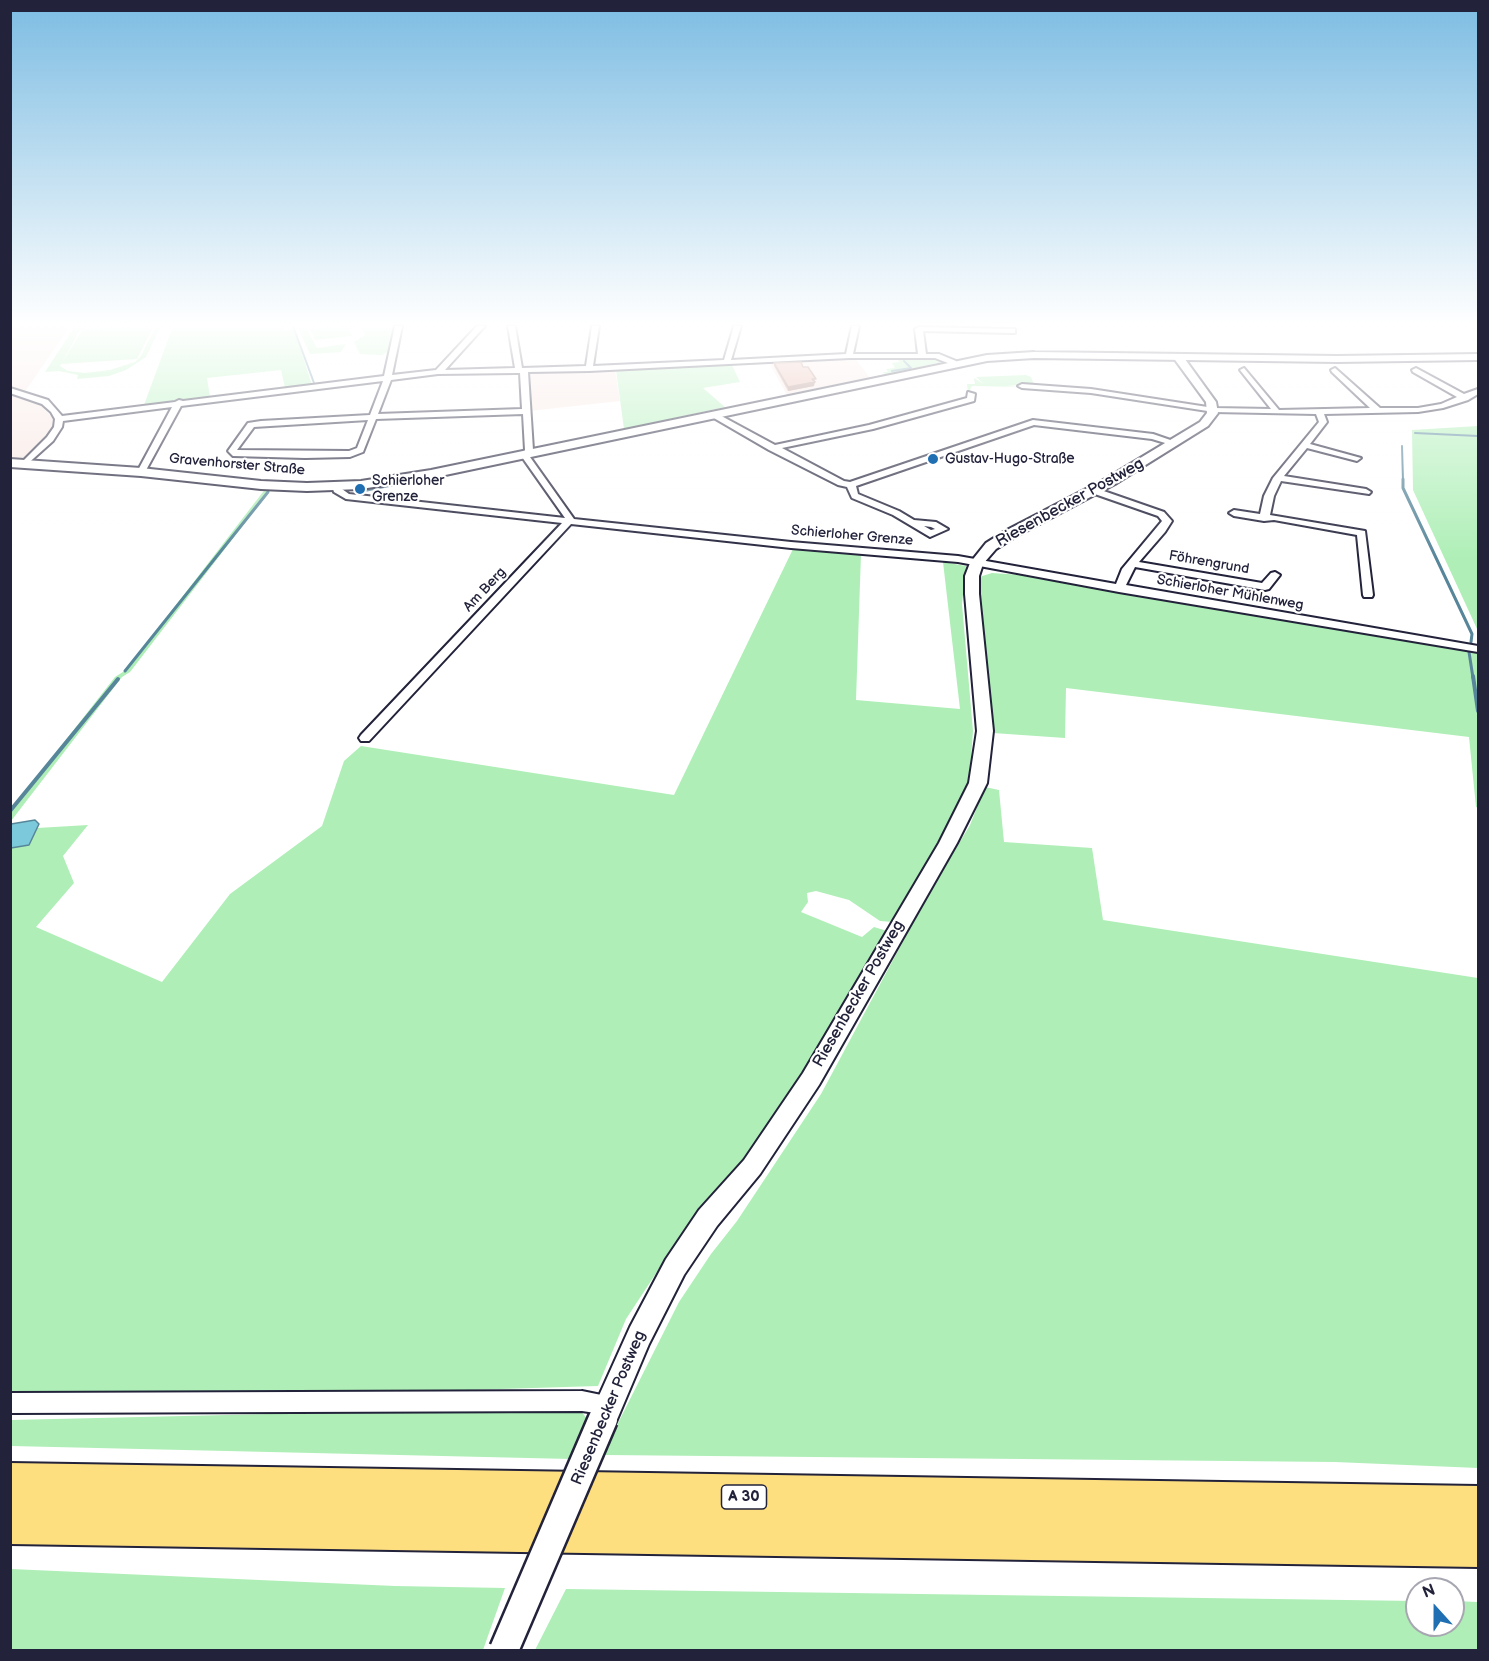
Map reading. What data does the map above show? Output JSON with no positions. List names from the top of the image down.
{
  "streets": {
    "highway": ["A 30"],
    "main road": ["Gravenhorster Straße"],
    "street": [
      "Riesenbecker Postweg",
      "Schierloher Grenze",
      "Föhrengrund",
      "Am Berg",
      "Schierloher Mühlenweg"
    ]
  },
  "crossings": [
    ["Gravenhorster Straße", "Schierloher Grenze"],
    ["Riesenbecker Postweg", "Schierloher Grenze"],
    ["Riesenbecker Postweg", "Föhrengrund"],
    ["Riesenbecker Postweg", "Schierloher Mühlenweg"],
    ["Schierloher Grenze", "Am Berg"],
    ["Schierloher Grenze", "Schierloher Mühlenweg"],
    ["Föhrengrund", "Schierloher Mühlenweg"]
  ],
  "places": ["Gustav-Hugo-Straße", "Schierloher Grenze"],
  "north": "top"
}
